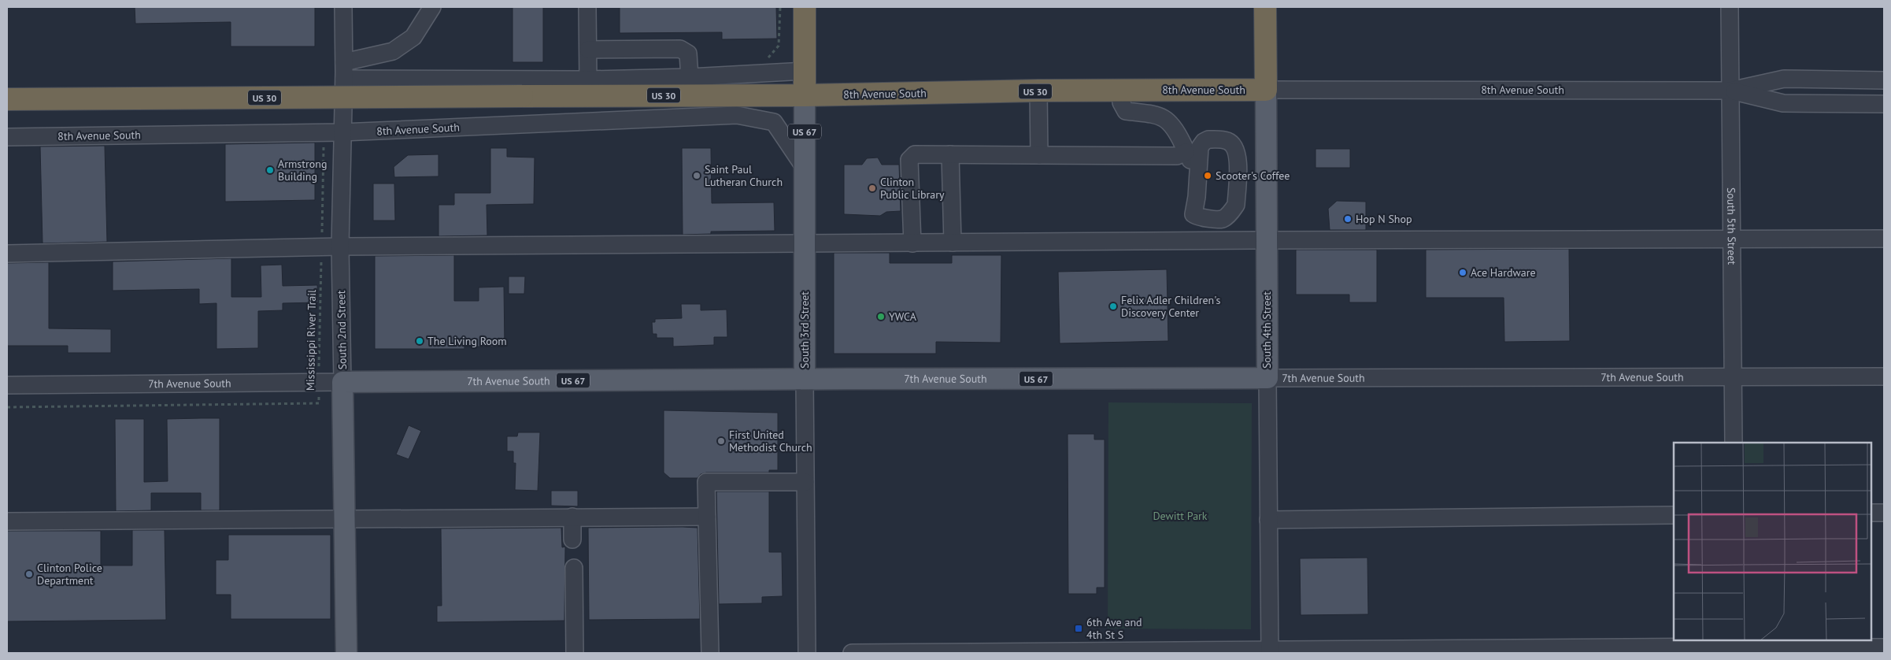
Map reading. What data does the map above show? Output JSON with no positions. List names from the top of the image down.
{
  "streets": {
    "highway": [
      "8th Avenue South",
      "US 30",
      "South 3rd Street",
      "South 4th Street"
    ],
    "main road": ["US 67", "South 2nd Street", "7th Avenue South"],
    "street": ["South 5th Street"],
    "path": ["Mississippi River Trail"]
  },
  "crossings": [
    ["8th Avenue South", "South 5th Street"],
    ["8th Avenue South", "South 2nd Street"],
    ["8th Avenue South", "South 3rd Street"],
    ["8th Avenue South", "South 4th Street"],
    ["8th Avenue South", "Mississippi River Trail"],
    ["South 5th Street", "7th Avenue South"],
    ["South 2nd Street", "7th Avenue South"],
    ["South 3rd Street", "7th Avenue South"],
    ["South 4th Street", "7th Avenue South"],
    ["Mississippi River Trail", "7th Avenue South"]
  ],
  "parks": ["Dewitt Park"],
  "places": {
    "other": [
      "Armstrong Building",
      "Saint Paul Lutheran Church",
      "Scooter's Coffee",
      "Clinton Public Library",
      "Hop N Shop",
      "Ace Hardware",
      "Felix Adler Children's Discovery Center",
      "YWCA",
      "The Living Room",
      "First United Methodist Church",
      "Clinton Police Department"
    ],
    "transit": ["6th Ave and 4th St S"]
  }
}
